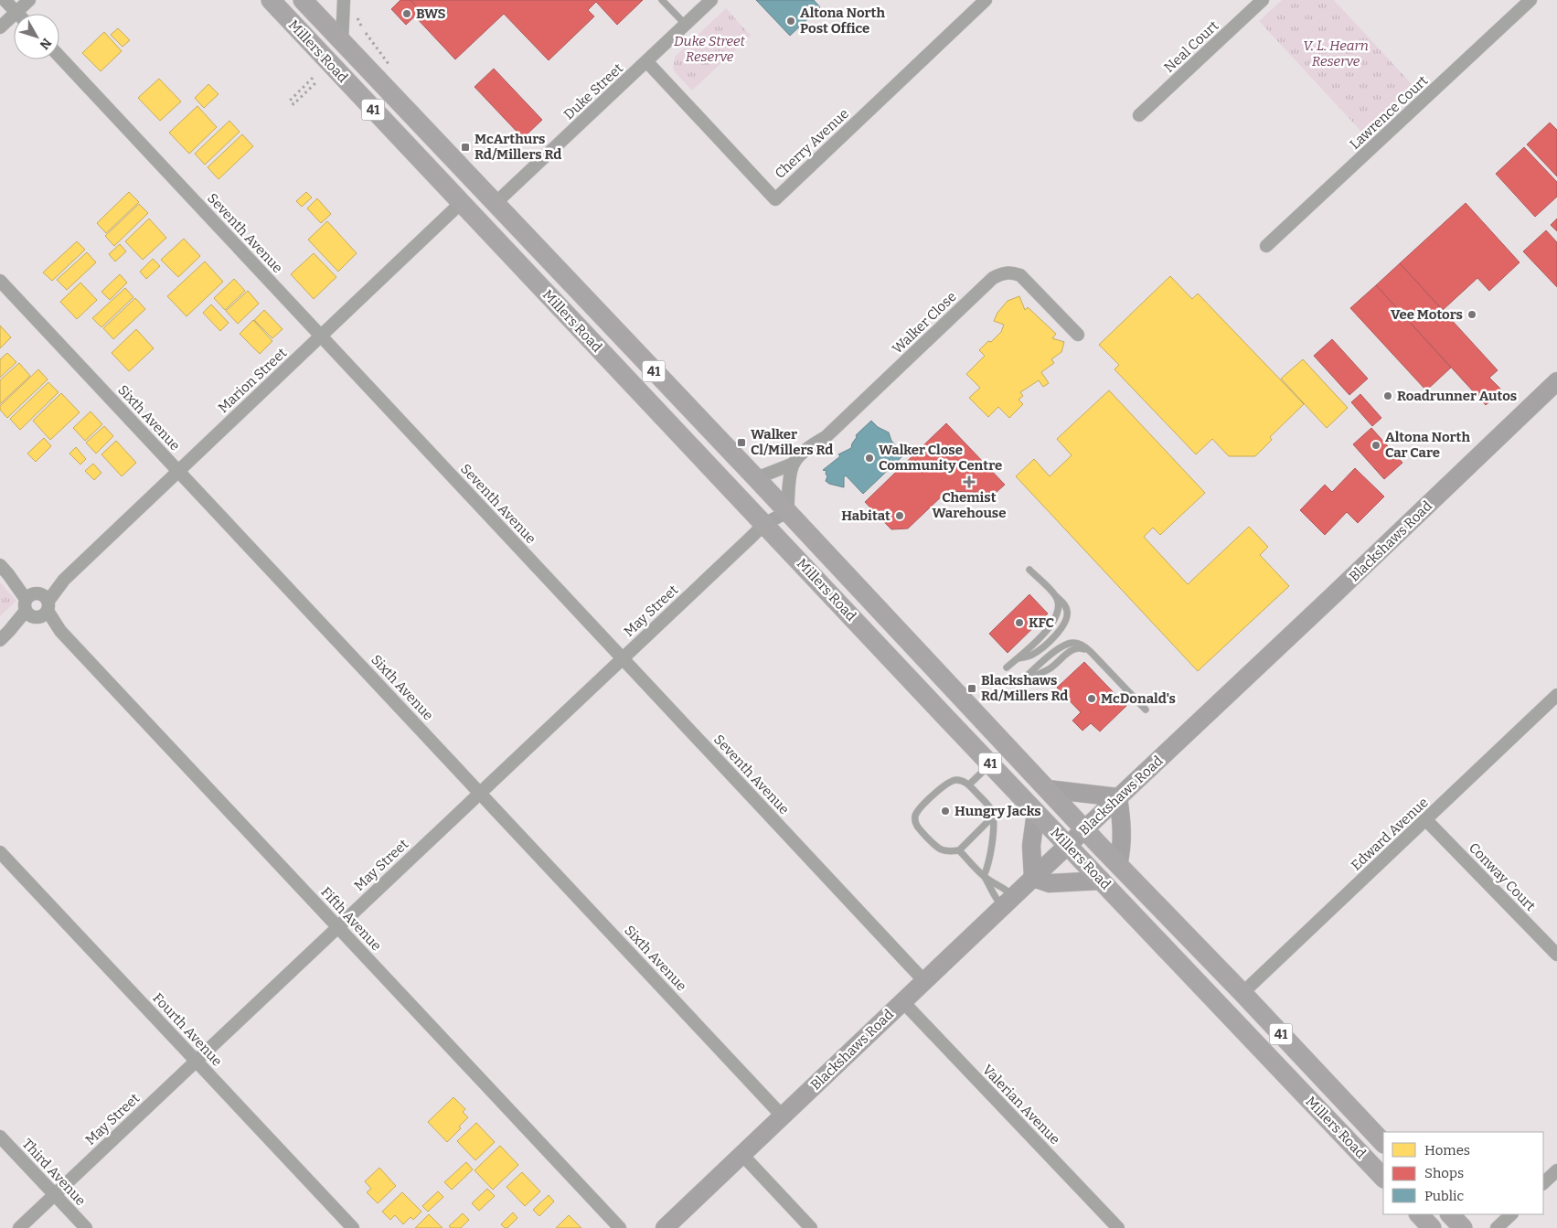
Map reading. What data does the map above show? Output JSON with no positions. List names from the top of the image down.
{
  "streets": {
    "main road": ["Millers Road", "41", "Blackshaws Road"],
    "street": [
      "Neal Court",
      "Duke Street",
      "Lawrence Court",
      "Cherry Avenue",
      "Seventh Avenue",
      "Walker Close",
      "Marion Street",
      "Sixth Avenue",
      "May Street",
      "Edward Avenue",
      "Conway Court",
      "Fifth Avenue",
      "Fourth Avenue",
      "Valerian Avenue",
      "Third Avenue"
    ]
  },
  "crossings": [
    ["Millers Road", "Duke Street"],
    ["Millers Road", "Walker Close"],
    ["Millers Road", "Marion Street"],
    ["Millers Road", "Blackshaws Road"],
    ["Millers Road", "May Street"],
    ["Millers Road", "Edward Avenue"],
    ["Duke Street", "Cherry Avenue"],
    ["Seventh Avenue", "Marion Street"],
    ["Seventh Avenue", "Blackshaws Road"],
    ["Seventh Avenue", "May Street"],
    ["Marion Street", "Sixth Avenue"],
    ["Marion Street", "Fifth Avenue"],
    ["Sixth Avenue", "Blackshaws Road"],
    ["Sixth Avenue", "May Street"],
    ["Blackshaws Road", "Valerian Avenue"],
    ["May Street", "Fifth Avenue"],
    ["May Street", "Fourth Avenue"],
    ["May Street", "Third Avenue"],
    ["Edward Avenue", "Conway Court"]
  ],
  "parks": ["Duke Street Reserve", "V. L. Hearn Reserve"],
  "places": {
    "other": [
      "BWS",
      "Altona North Post Office",
      "Vee Motors",
      "Roadrunner Autos",
      "Altona North Car Care",
      "Walker Close Community Centre",
      "Habitat",
      "KFC",
      "McDonald's",
      "Hungry Jacks"
    ],
    "transit": ["McArthurs Rd/Millers Rd", "Walker Cl/Millers Rd", "Blackshaws Rd/Millers Rd"],
    "health": ["Chemist Warehouse"]
  },
  "legend": ["Homes", "Shops", "Public"],
  "north": "bottom right"
}
